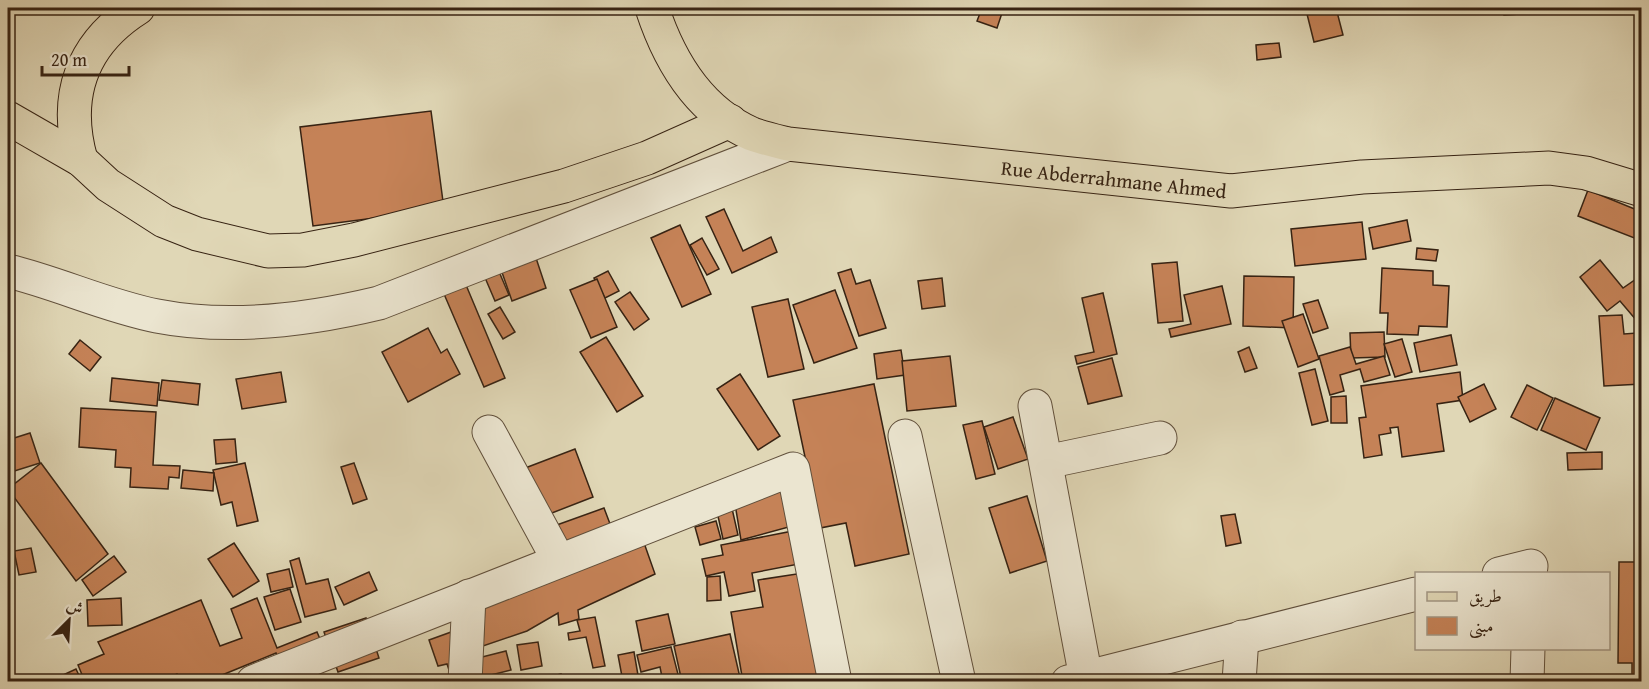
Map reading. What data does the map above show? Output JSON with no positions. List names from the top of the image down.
{
  "streets": {
    "main road": ["Rue Abderrahmane Ahmed"]
  },
  "legend": ["طريق", "مبنى"],
  "scale_bar": "20 m",
  "north": "top right"
}
